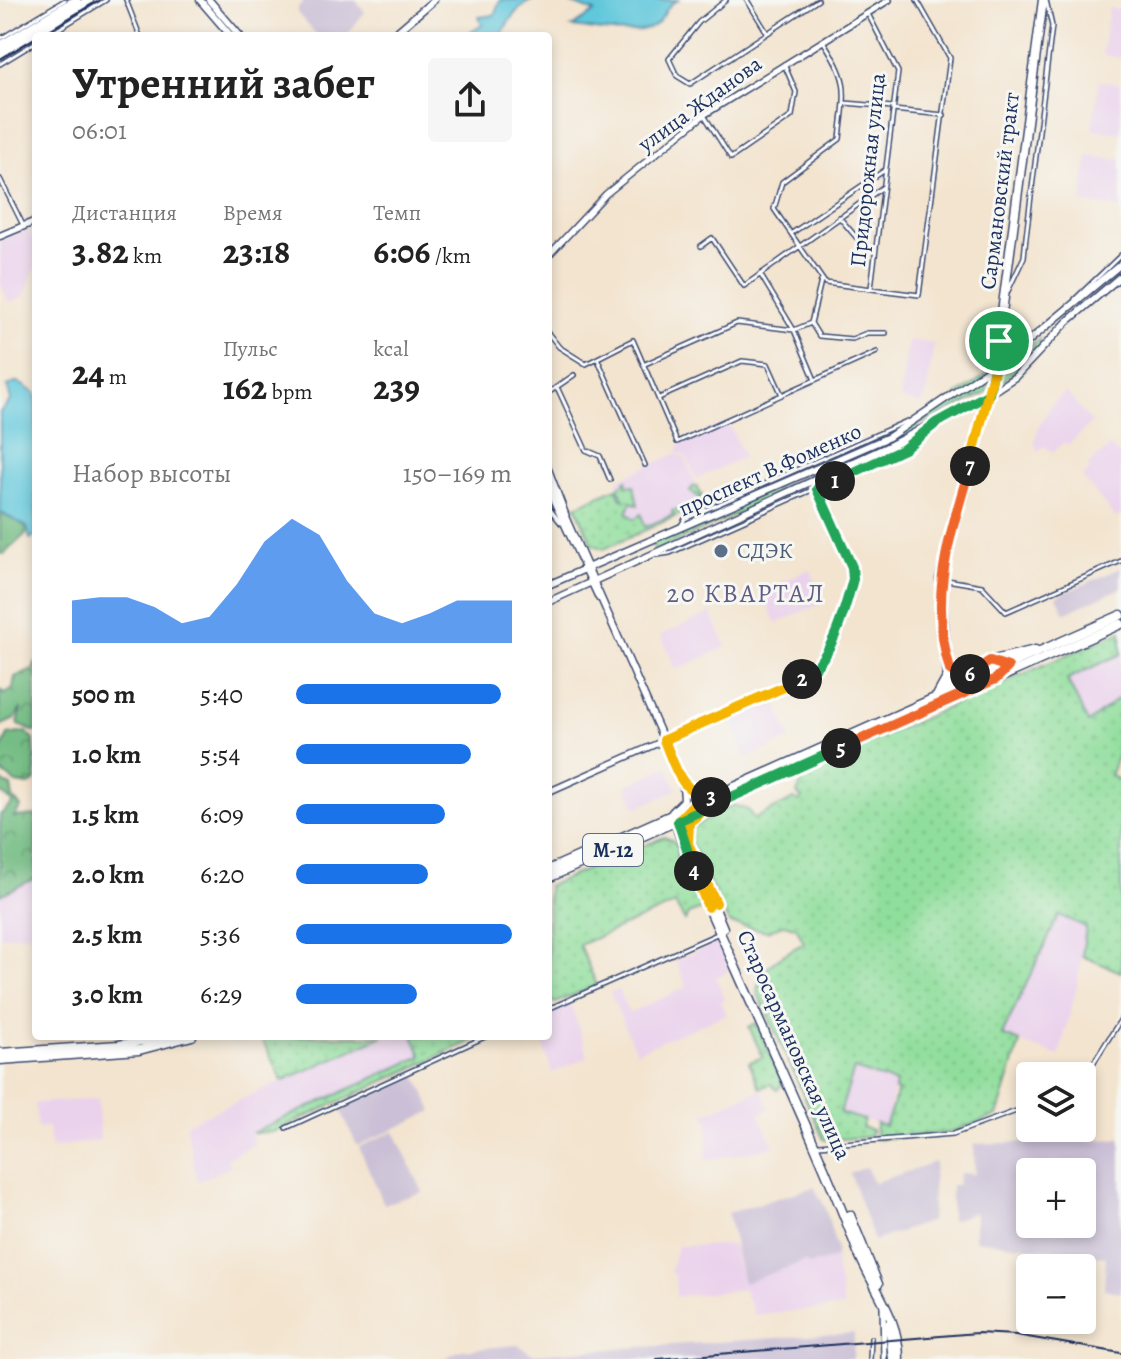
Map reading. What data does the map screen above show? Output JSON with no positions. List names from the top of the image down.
{
  "streets": {
    "main road": [
      "Сармановский тракт",
      "проспект В.Фоменко",
      "М-12",
      "Старосармановская улица"
    ],
    "street": ["улица Жданова", "Придорожная улица"]
  },
  "crossings": [
    ["улица Жданова", "Придорожная улица"],
    ["Сармановский тракт", "проспект В.Фоменко"],
    ["М-12", "Старосармановская улица"]
  ],
  "districts": ["20 КВАРТАЛ"],
  "places": ["СДЭК"],
  "page": {
    "heading": ["Утренний забег", "06:01"],
    "stats": [
      ["Дистанция", "3.82 km"],
      ["Время", "23:18"],
      ["Темп", "6:06 /km"],
      ["24 m"],
      ["Пульс", "162 bpm"],
      ["kcal", "239"]
    ],
    "chart": ["Набор высоты", "150–169 m"],
    "pins": [
      "7",
      "1",
      "6",
      "2",
      "5",
      "3",
      "4"
    ],
    "list": [
      {
        "name": "500 m",
        "note": "5:40"
      },
      {
        "name": "1.0 km",
        "note": "5:54"
      },
      {
        "name": "1.5 km",
        "note": "6:09"
      },
      {
        "name": "2.0 km",
        "note": "6:20"
      },
      {
        "name": "2.5 km",
        "note": "5:36"
      },
      {
        "name": "3.0 km",
        "note": "6:29"
      }
    ],
    "map_buttons": ["+", "−"]
  }
}
